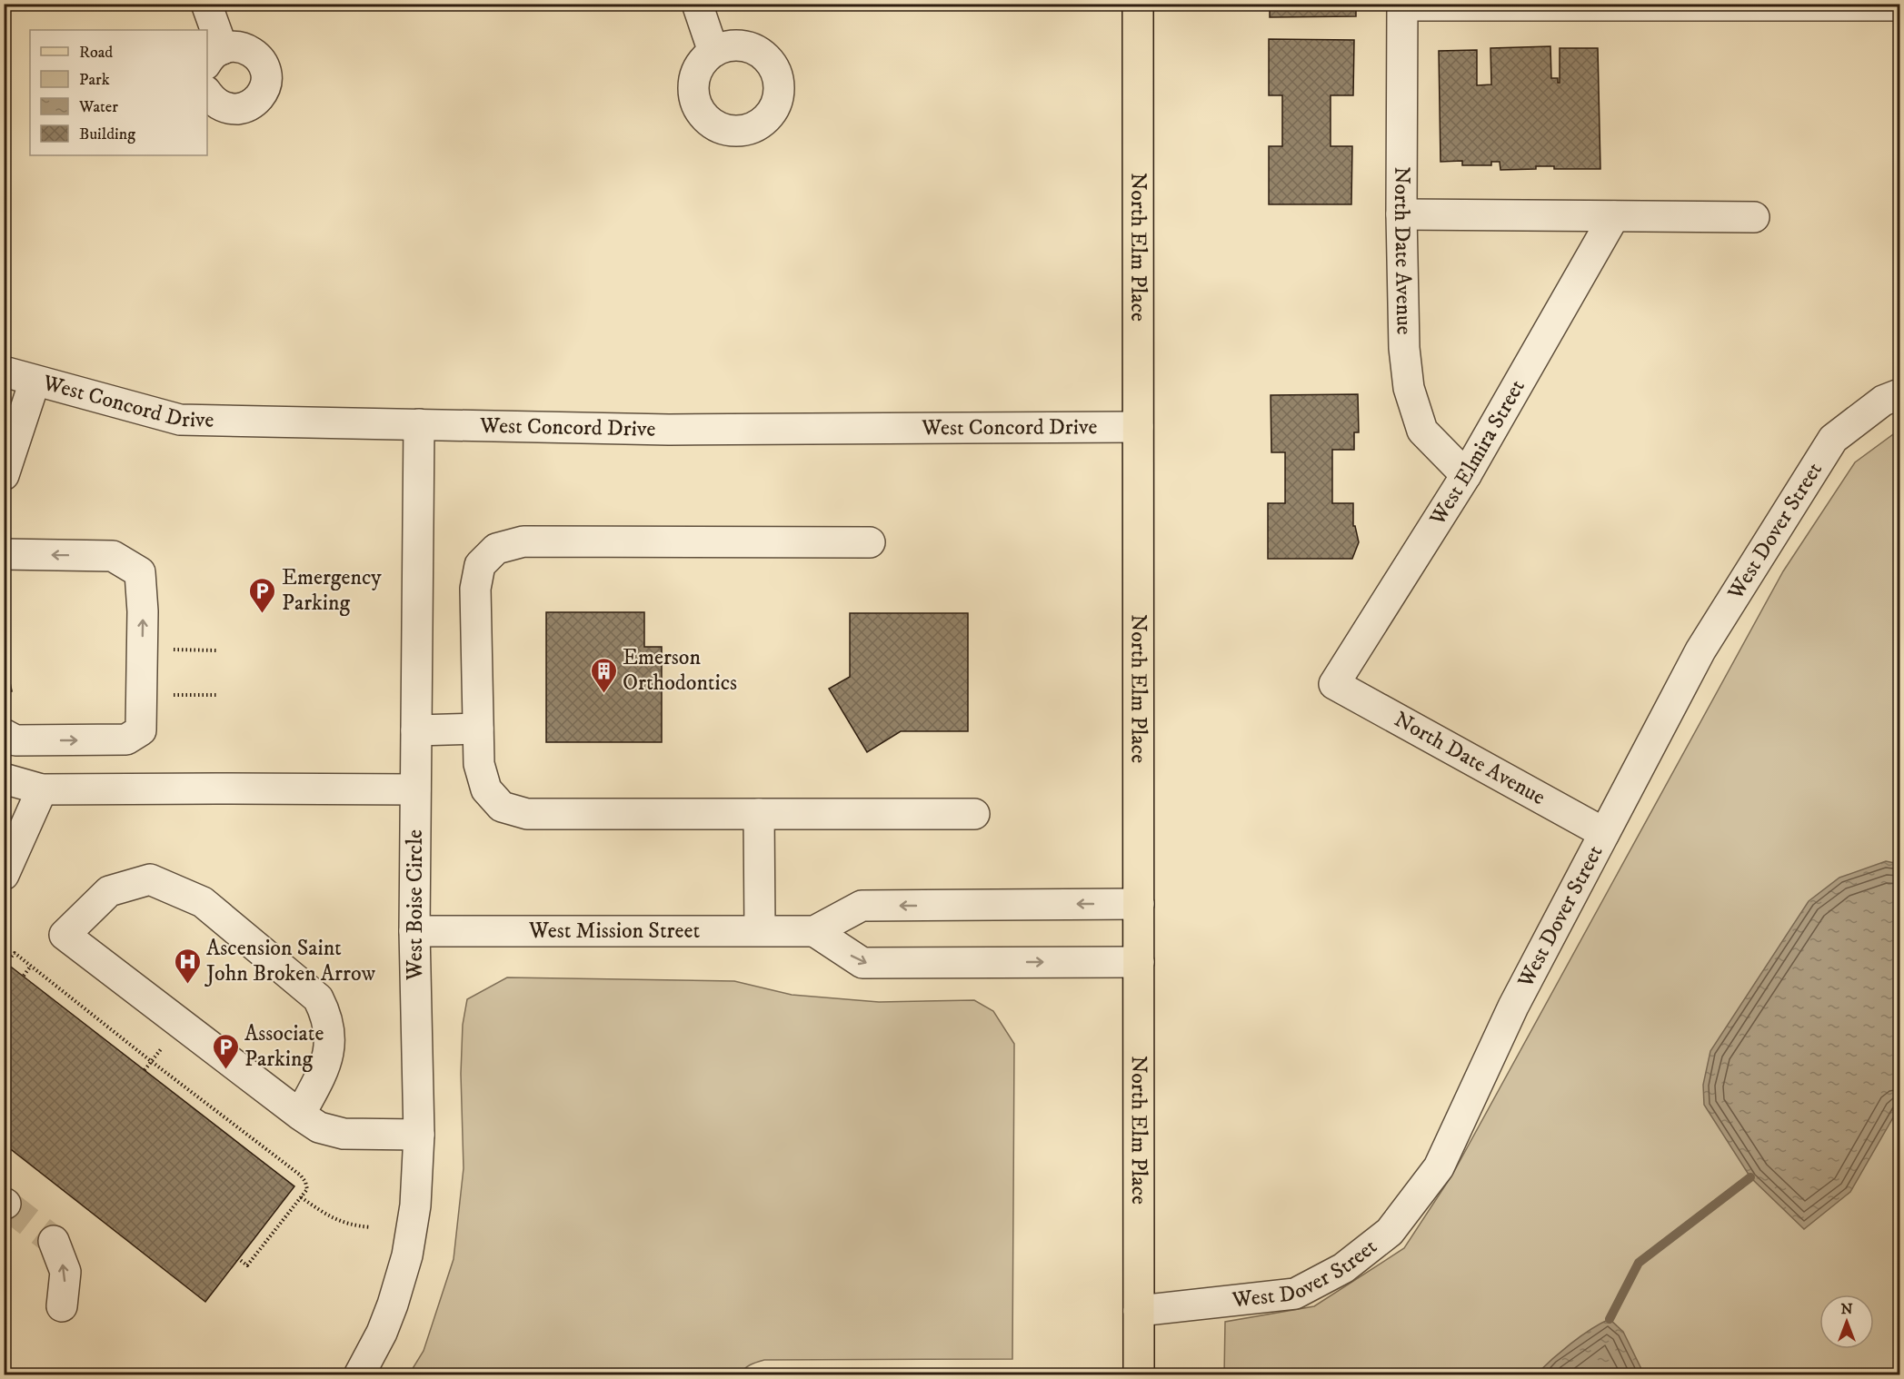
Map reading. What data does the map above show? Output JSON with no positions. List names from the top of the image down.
{
  "streets": {
    "main road": ["North Elm Place"],
    "street": [
      "North Date Avenue",
      "West Concord Drive",
      "West Elmira Street",
      "West Dover Street",
      "West Boise Circle",
      "West Mission Street"
    ]
  },
  "crossings": [
    ["North Elm Place", "West Concord Drive"],
    ["North Elm Place", "West Dover Street"],
    ["North Date Avenue", "West Elmira Street"],
    ["North Date Avenue", "West Dover Street"],
    ["West Concord Drive", "West Boise Circle"],
    ["West Boise Circle", "West Mission Street"]
  ],
  "places": {
    "parking": ["Emergency Parking", "Associate Parking"],
    "building": ["Emerson Orthodontics"],
    "hospital": ["Ascension Saint John Broken Arrow"]
  },
  "legend": [
    "Road",
    "Park",
    "Water",
    "Building"
  ],
  "north": "top"
}
